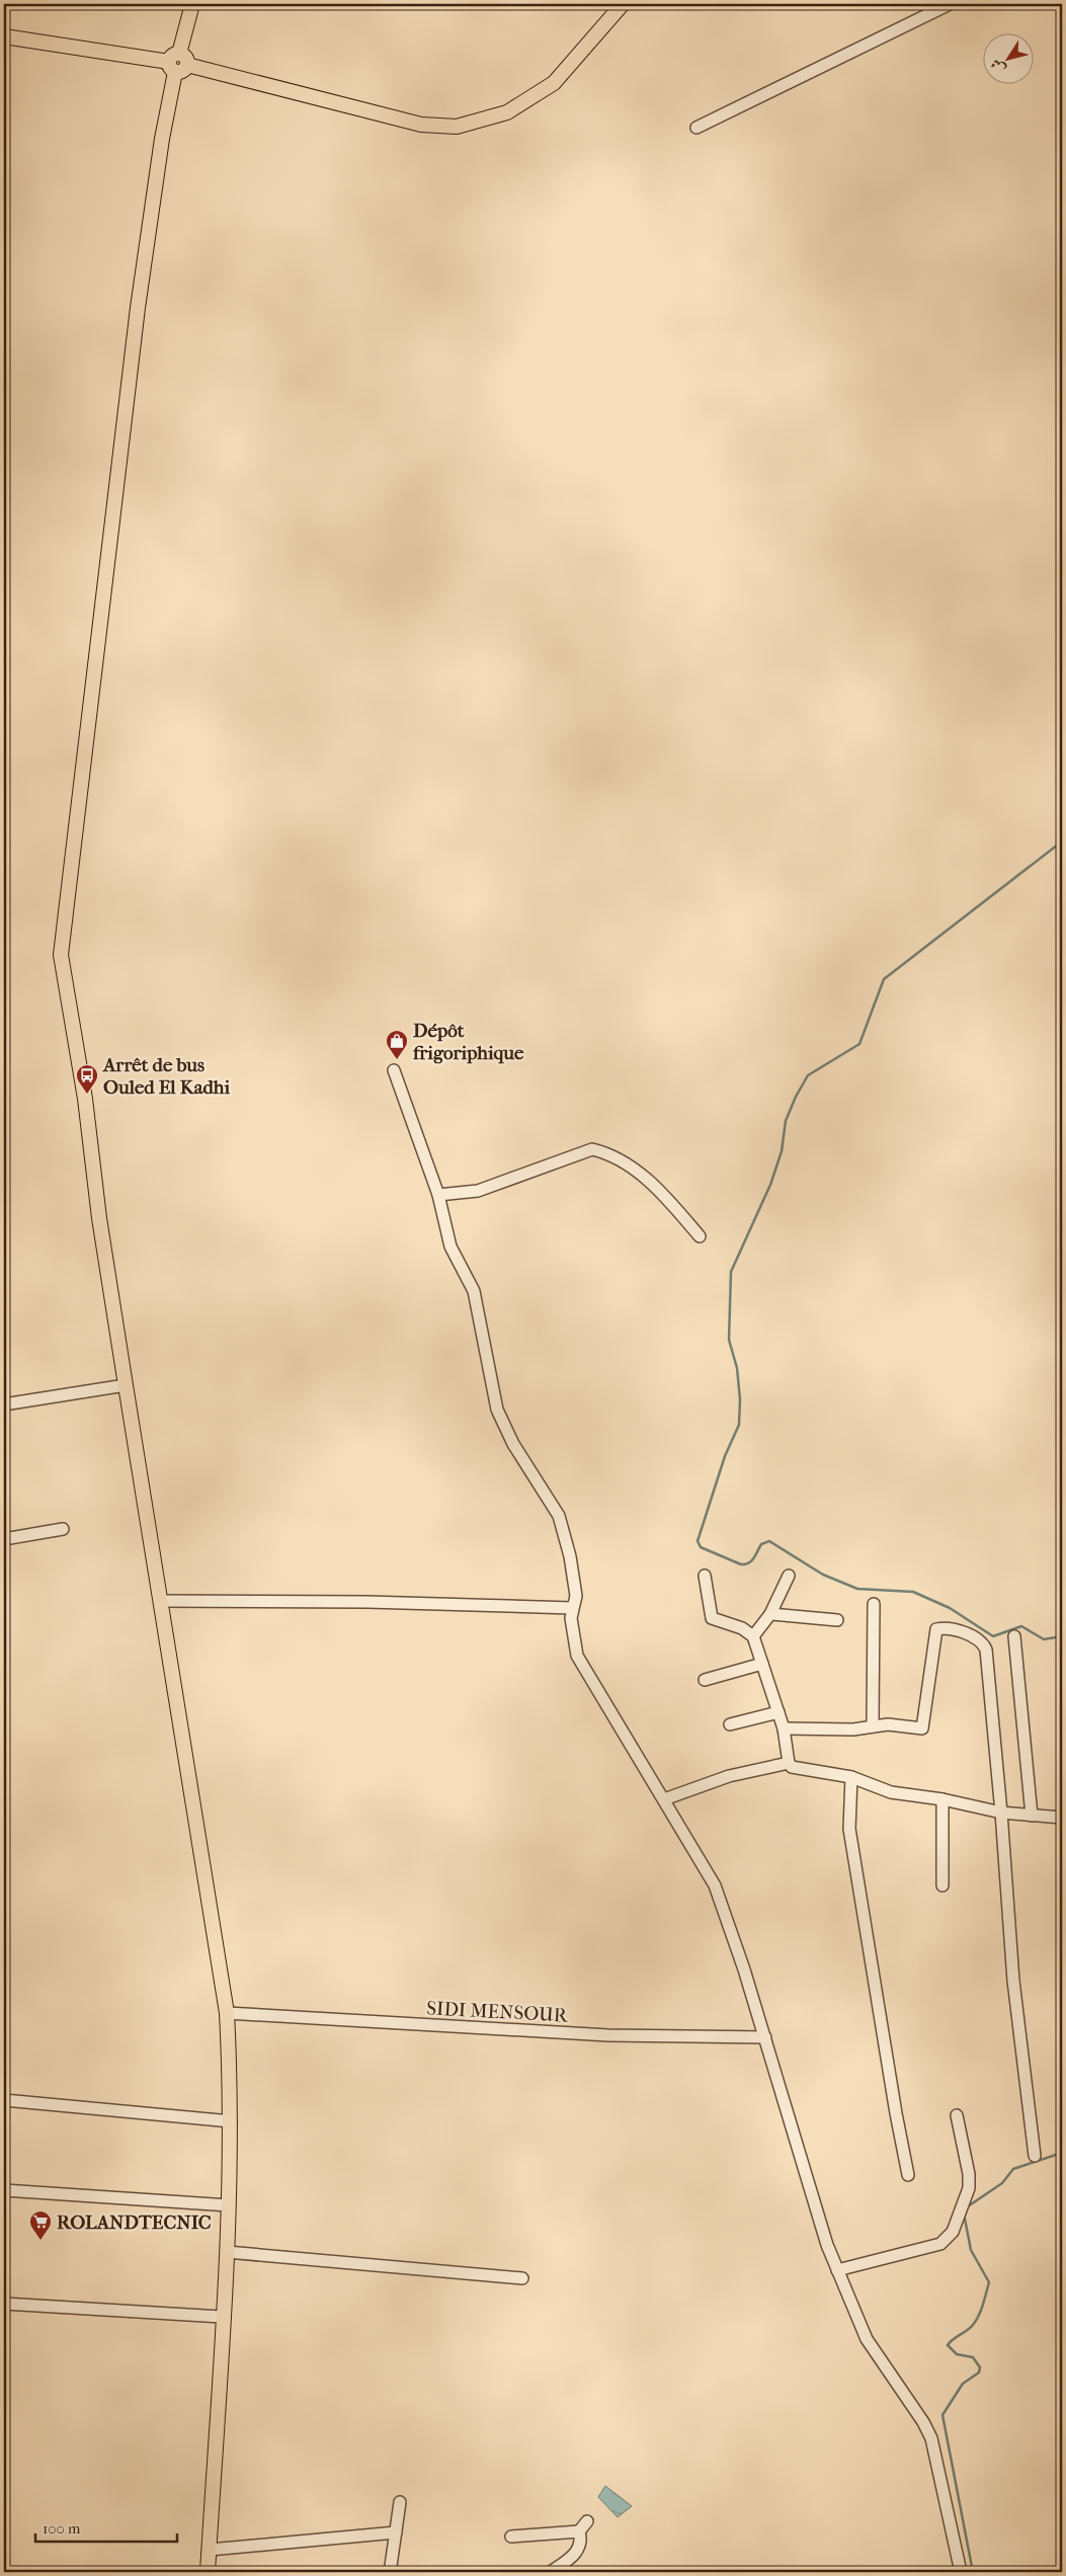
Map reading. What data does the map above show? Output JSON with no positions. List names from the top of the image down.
{
  "streets": {
    "street": ["SIDI MENSOUR"]
  },
  "places": {
    "shop": ["Dépôt frigoriphique"],
    "bus stop": ["Arrêt de bus Ouled El Kadhi"],
    "supermarket": ["ROLANDTECNIC"]
  },
  "scale_bar": "100 m",
  "north": "bottom left"
}
